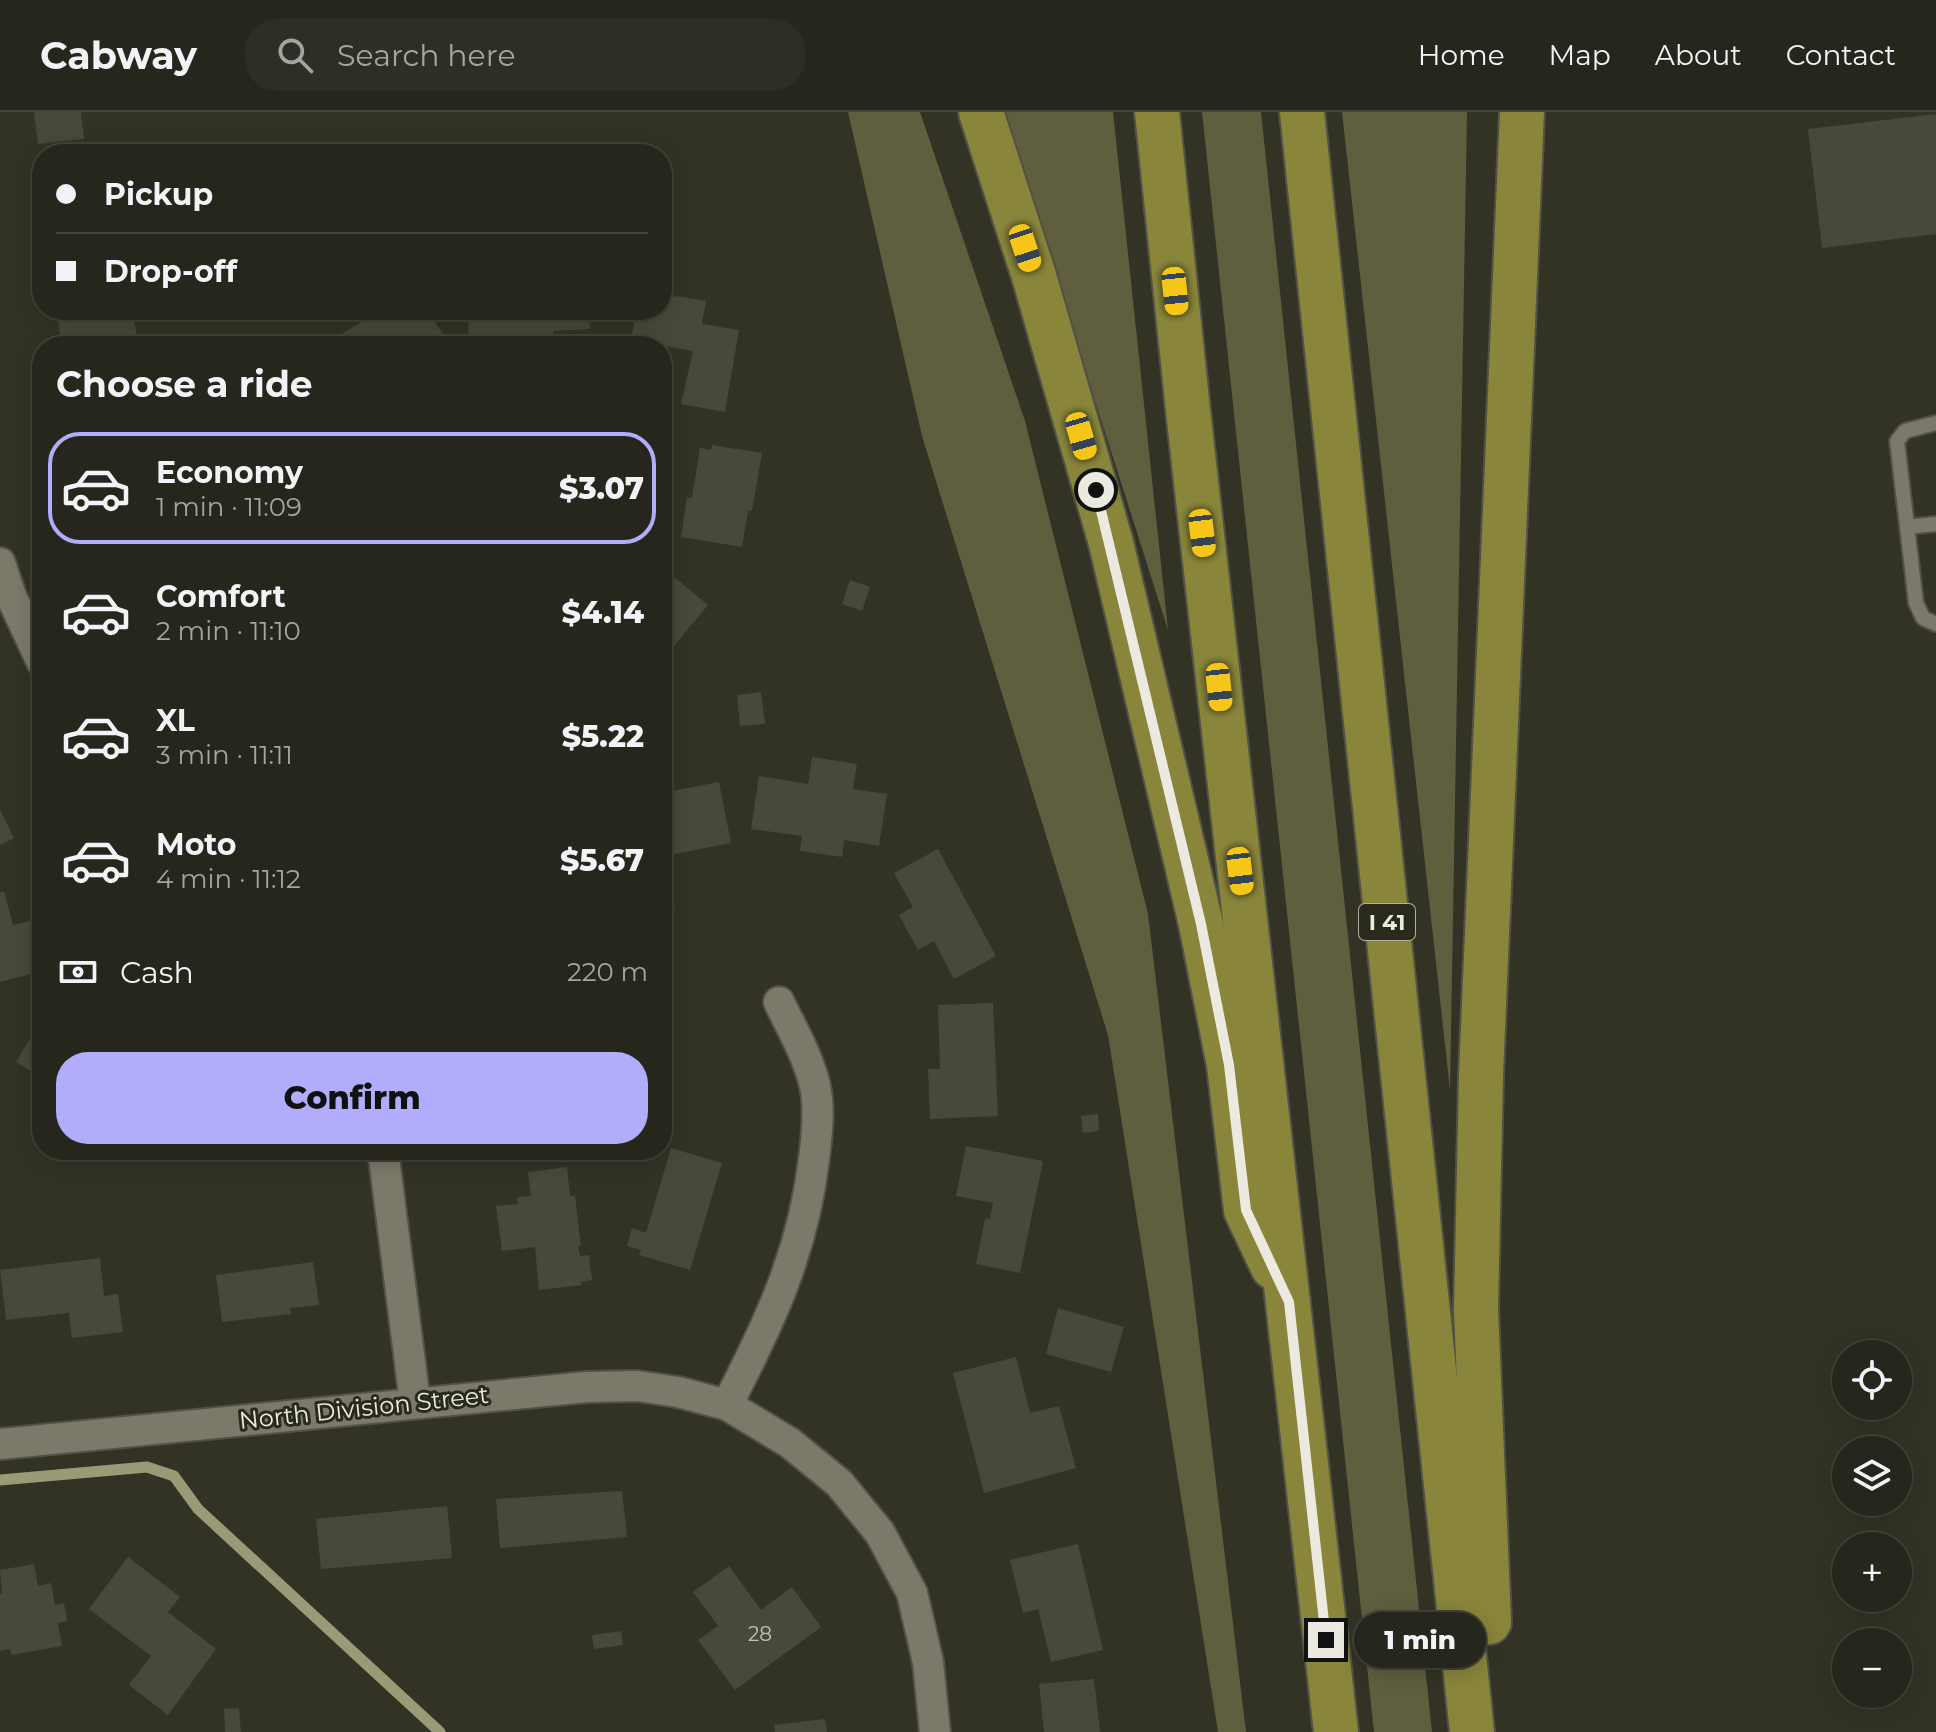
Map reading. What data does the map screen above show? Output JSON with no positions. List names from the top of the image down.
{
  "streets": {
    "highway": ["I 41"],
    "street": ["North Division Street"]
  },
  "house_numbers": ["28"],
  "page": {
    "header": "Cabway",
    "search": "Search here",
    "nav": [
      "Home",
      "Map",
      "About",
      "Contact"
    ],
    "banner": ["Pickup", "Drop-off"],
    "heading": "Choose a ride",
    "list": [
      {
        "name": "Economy",
        "note": "1 min · 11:09",
        "value": "$3.07"
      },
      {
        "name": "Comfort",
        "note": "2 min · 11:10",
        "value": "$4.14"
      },
      {
        "name": "XL",
        "note": "3 min · 11:11",
        "value": "$5.22"
      },
      {
        "name": "Moto",
        "note": "4 min · 11:12",
        "value": "$5.67"
      }
    ],
    "pay": ["Cash", "220 m"],
    "buttons": "Confirm",
    "map_buttons": ["+", "−"],
    "bubble": "1 min"
  }
}
